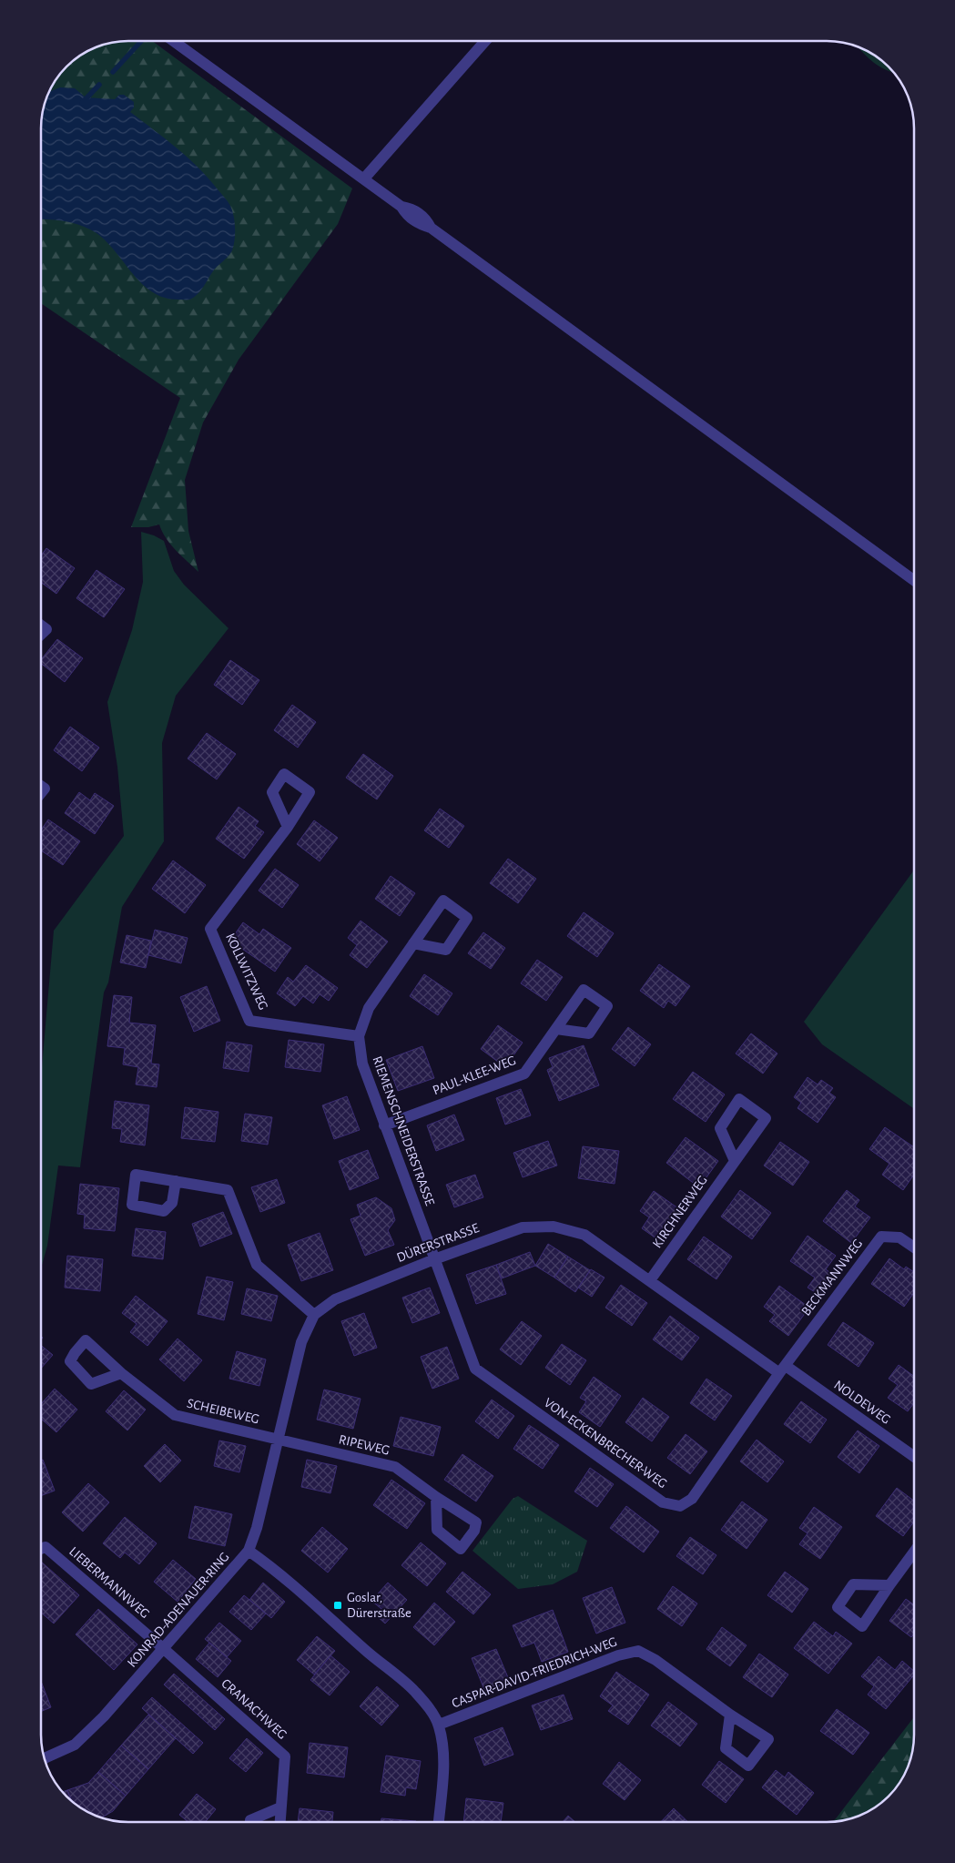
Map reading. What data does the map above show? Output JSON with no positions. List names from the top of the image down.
{
  "streets": {
    "street": [
      "KOLLWITZWEG",
      "PAUL-KLEE-WEG",
      "RIEMENSCHNEIDERSTRASSE",
      "KIRCHNERWEG",
      "DÜRERSTRASSE",
      "BECKMANNWEG",
      "NOLDEWEG",
      "SCHEIBEWEG",
      "VON-ECKENBRECHER-WEG",
      "RIPEWEG",
      "LIEBERMANNWEG",
      "KONRAD-ADENAUER-RING",
      "CASPAR-DAVID-FRIEDRICH-WEG",
      "CRANACHWEG"
    ]
  },
  "crossings": [
    ["KOLLWITZWEG", "RIEMENSCHNEIDERSTRASSE"],
    ["PAUL-KLEE-WEG", "RIEMENSCHNEIDERSTRASSE"],
    ["RIEMENSCHNEIDERSTRASSE", "DÜRERSTRASSE"],
    ["RIEMENSCHNEIDERSTRASSE", "VON-ECKENBRECHER-WEG"],
    ["KIRCHNERWEG", "DÜRERSTRASSE"],
    ["DÜRERSTRASSE", "BECKMANNWEG"],
    ["DÜRERSTRASSE", "NOLDEWEG"],
    ["DÜRERSTRASSE", "SCHEIBEWEG"],
    ["DÜRERSTRASSE", "VON-ECKENBRECHER-WEG"],
    ["DÜRERSTRASSE", "RIPEWEG"],
    ["DÜRERSTRASSE", "KONRAD-ADENAUER-RING"],
    ["BECKMANNWEG", "NOLDEWEG"],
    ["BECKMANNWEG", "VON-ECKENBRECHER-WEG"],
    ["NOLDEWEG", "VON-ECKENBRECHER-WEG"],
    ["SCHEIBEWEG", "RIPEWEG"],
    ["LIEBERMANNWEG", "KONRAD-ADENAUER-RING"],
    ["LIEBERMANNWEG", "CRANACHWEG"],
    ["KONRAD-ADENAUER-RING", "CASPAR-DAVID-FRIEDRICH-WEG"],
    ["KONRAD-ADENAUER-RING", "CRANACHWEG"]
  ],
  "places": {
    "transit": ["Goslar, Dürerstraße"]
  }
}
